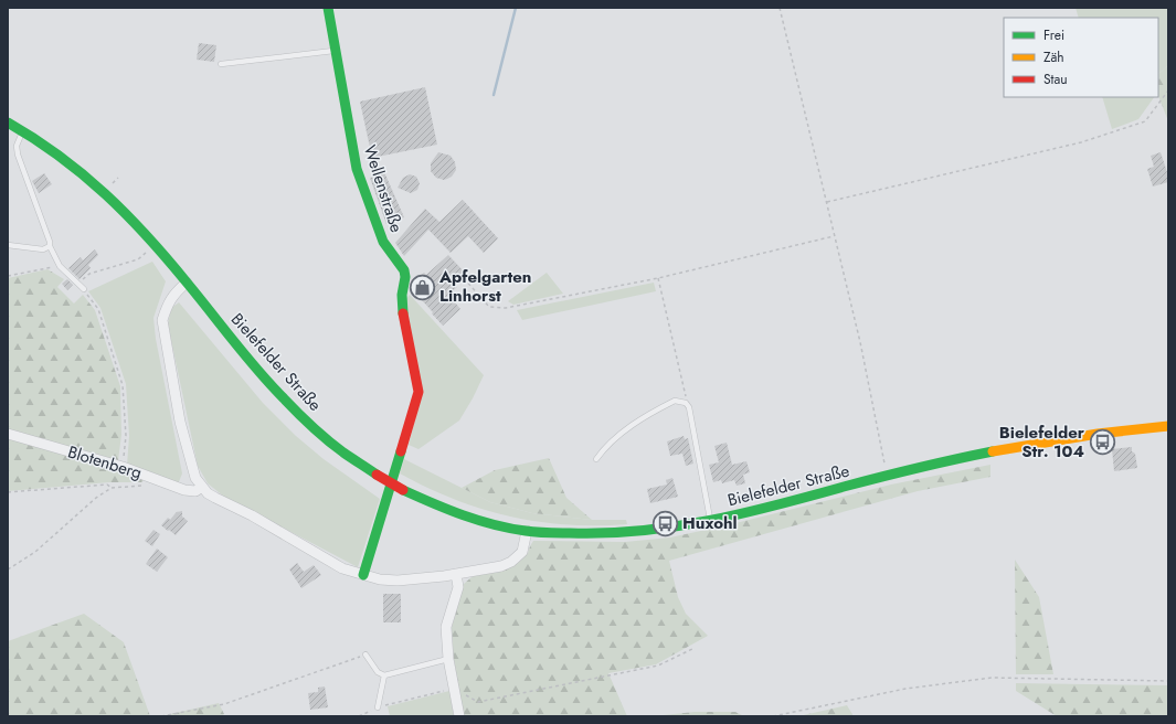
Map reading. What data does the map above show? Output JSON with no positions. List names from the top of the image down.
{
  "streets": {
    "main road": ["Wellenstraße", "Bielefelder Straße"],
    "street": ["Blotenberg"]
  },
  "places": {
    "shop": ["Apfelgarten Linhorst"],
    "bus stop": ["Bielefelder Str. 104", "Huxohl"]
  },
  "legend": ["Frei", "Zäh", "Stau"]
}
